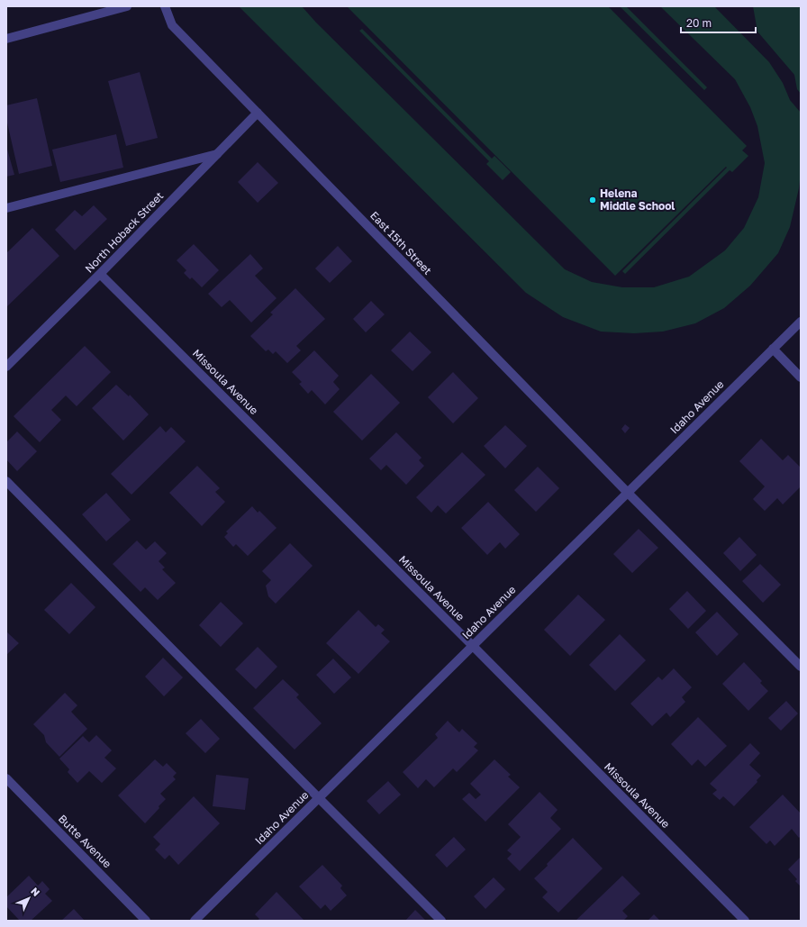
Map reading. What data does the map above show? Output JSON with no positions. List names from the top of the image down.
{
  "streets": {
    "street": [
      "North Hoback Street",
      "East 15th Street",
      "Missoula Avenue",
      "Idaho Avenue",
      "Butte Avenue"
    ]
  },
  "crossings": [
    ["North Hoback Street", "East 15th Street"],
    ["North Hoback Street", "Missoula Avenue"],
    ["East 15th Street", "Idaho Avenue"],
    ["Missoula Avenue", "Idaho Avenue"]
  ],
  "places": ["Helena Middle School"],
  "scale_bar": "20 m",
  "north": "top right"
}
